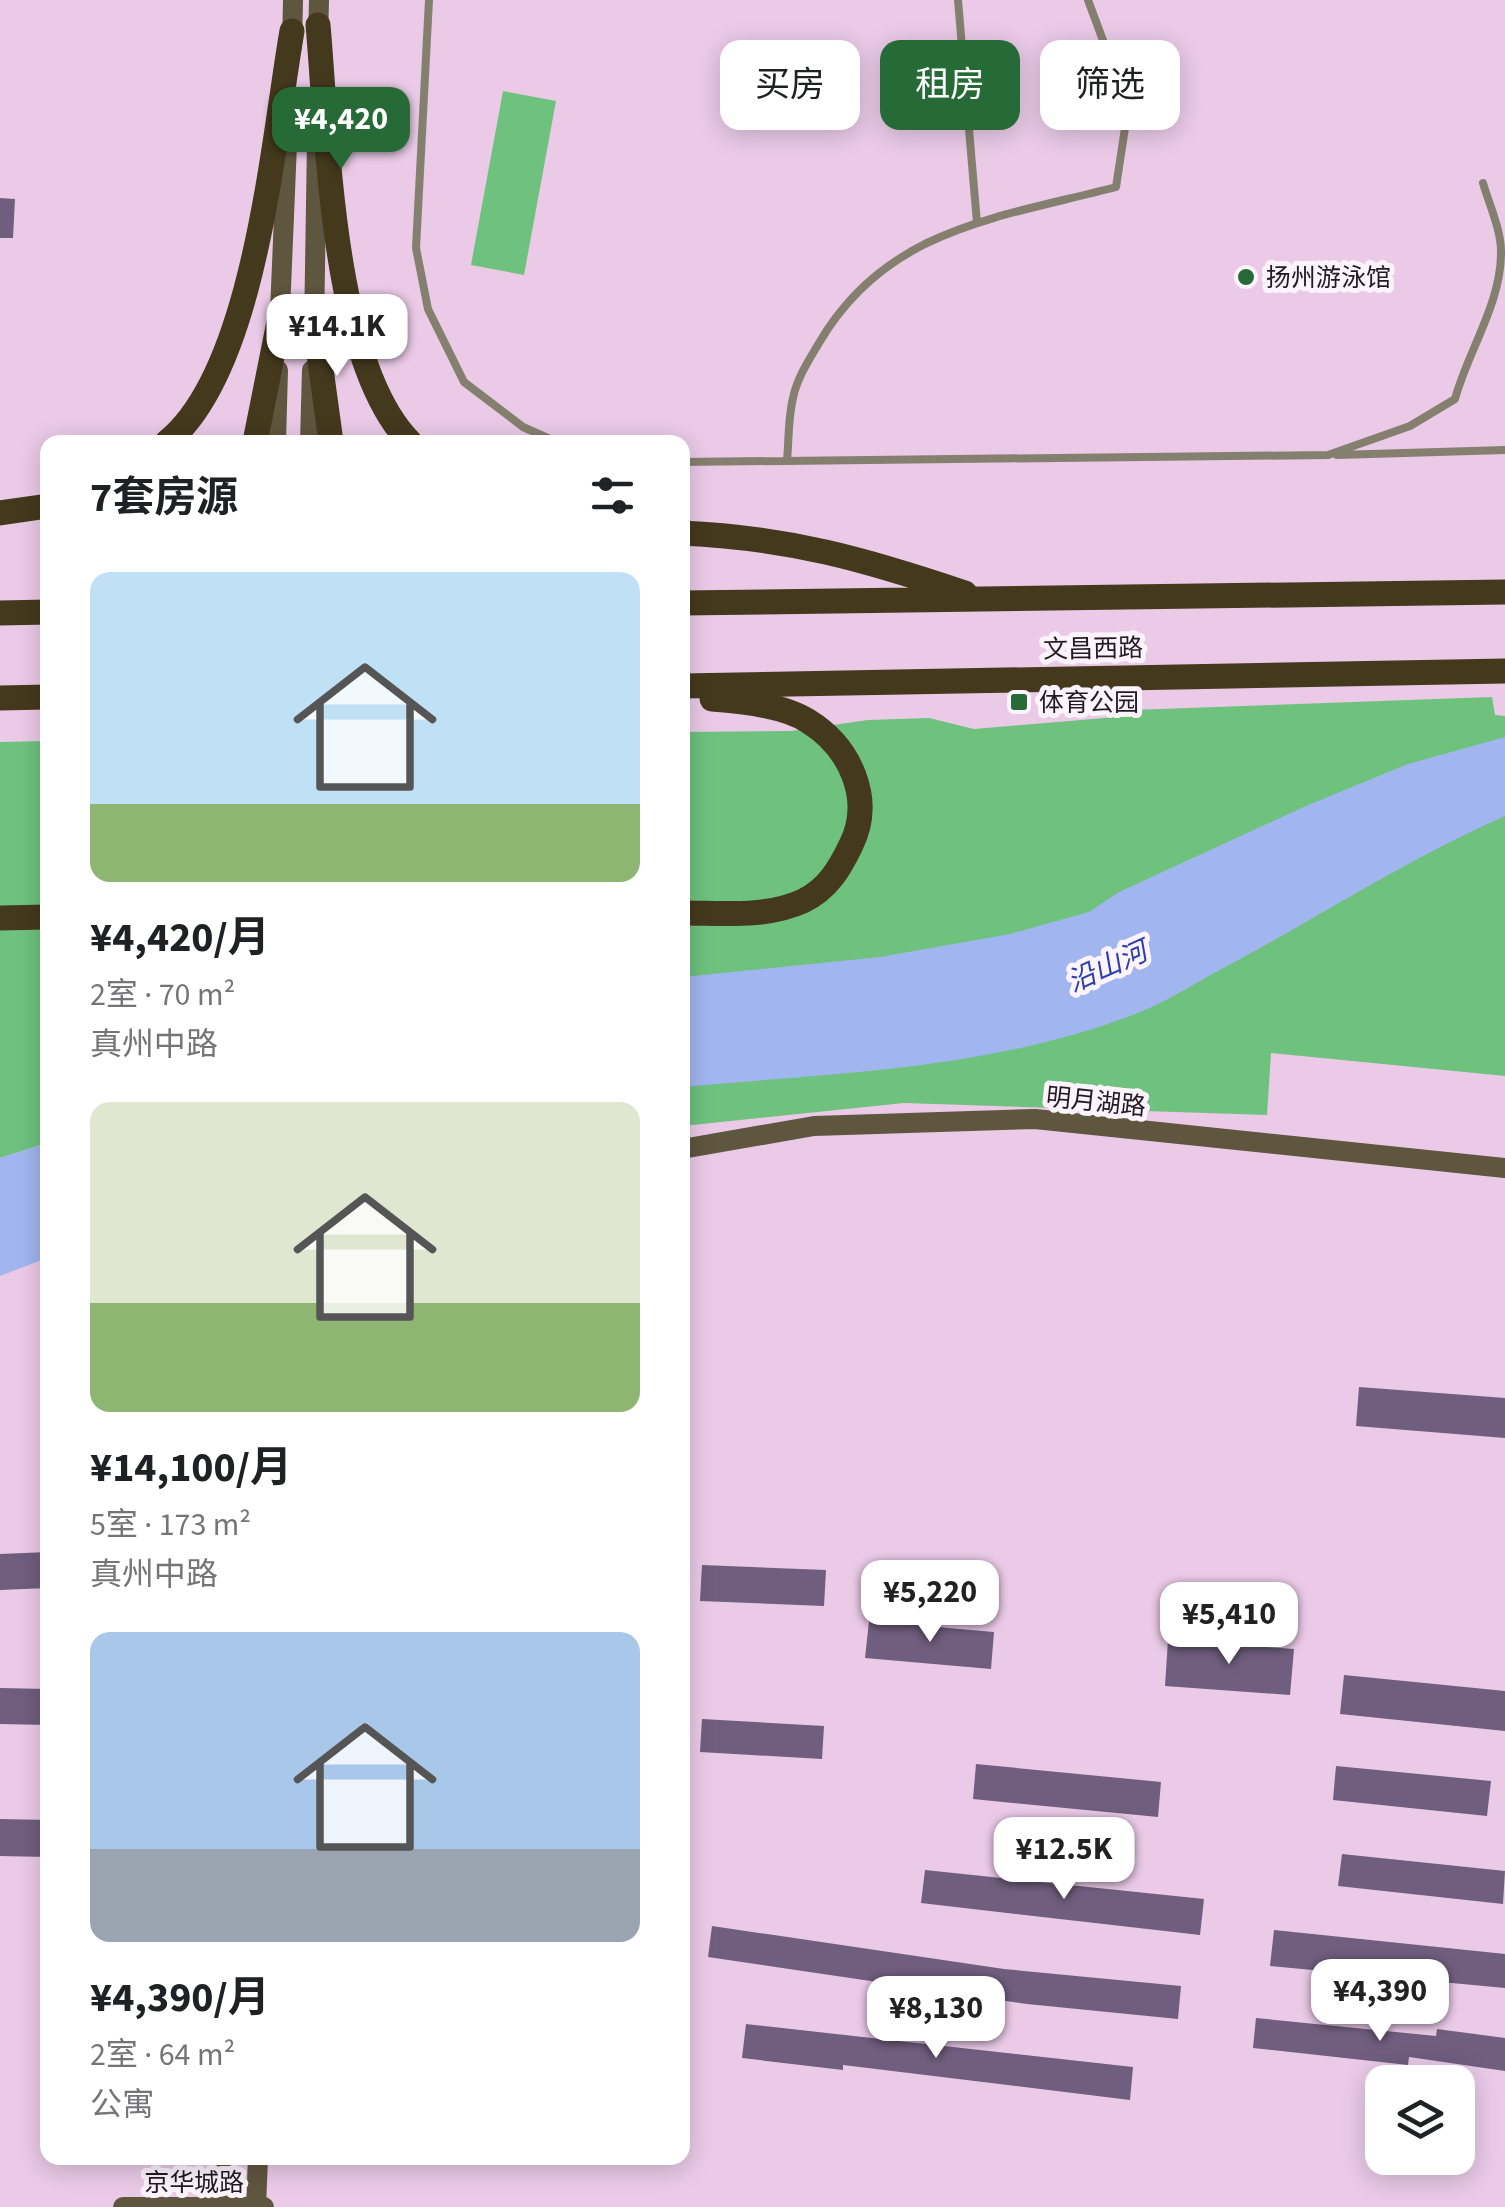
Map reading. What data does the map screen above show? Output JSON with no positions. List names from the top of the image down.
{
  "streets": {
    "main road": ["文昌西路", "明月湖路", "京华城路"]
  },
  "water": ["沿山河"],
  "places": {
    "other": ["扬州游泳馆"],
    "transit": ["体育公园"]
  },
  "page": {
    "chip": ["买房", "租房", "筛选"],
    "price": [
      "¥4,420",
      "¥14.1K",
      "¥5,220",
      "¥5,410",
      "¥12.5K",
      "¥4,390",
      "¥8,130"
    ],
    "heading": "7套房源",
    "list": [
      {
        "name": "¥4,420/月",
        "note": "2室 · 70 m² · 真州中路"
      },
      {
        "name": "¥14,100/月",
        "note": "5室 · 173 m² · 真州中路"
      },
      {
        "name": "¥4,390/月",
        "note": "2室 · 64 m² · 公寓"
      }
    ]
  }
}
